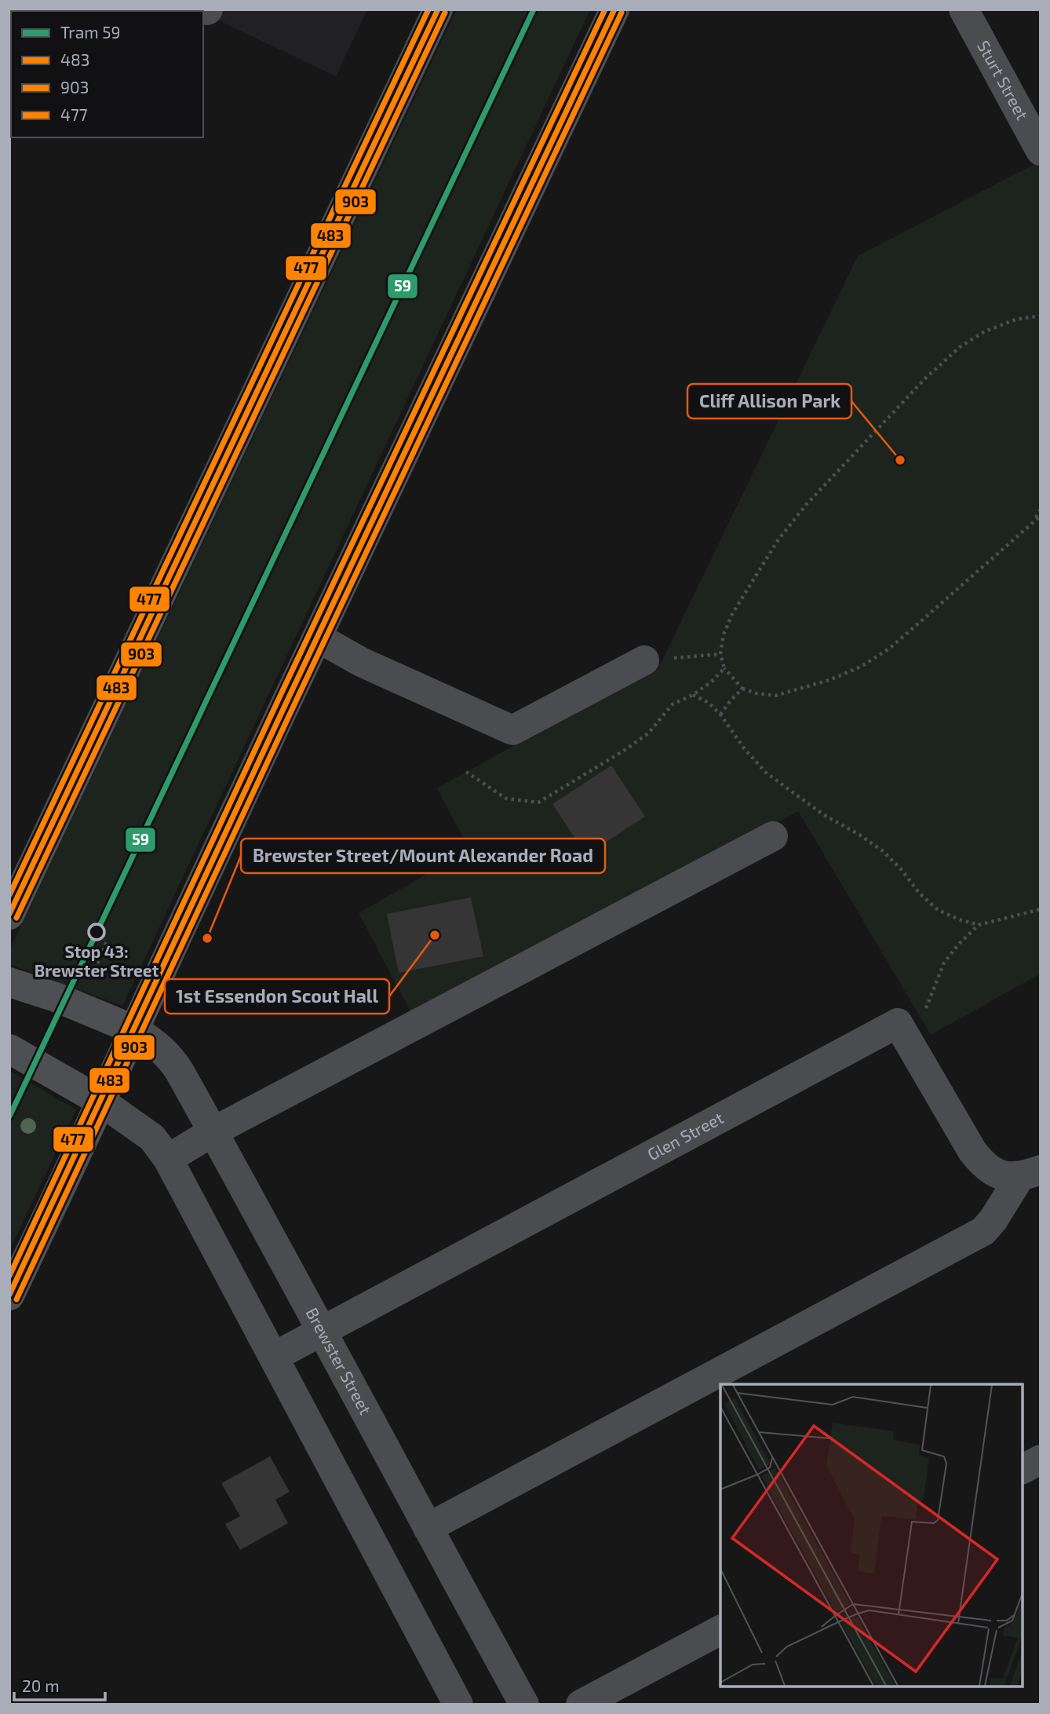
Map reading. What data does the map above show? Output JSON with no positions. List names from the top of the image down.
{
  "streets": {
    "street": ["Sturt Street", "Glen Street", "Brewster Street"]
  },
  "crossings": [
    ["Glen Street", "Brewster Street"]
  ],
  "places": [
    "Cliff Allison Park",
    "Stop 43: Brewster Street",
    "1st Essendon Scout Hall",
    "Brewster Street/Mount Alexander Road"
  ],
  "lines": [
    "tram line 59",
    "transit line 483",
    "transit line 477",
    "transit line 903"
  ],
  "legend": [
    "Tram 59",
    "483",
    "903",
    "477"
  ],
  "scale_bar": "20 m"
}
